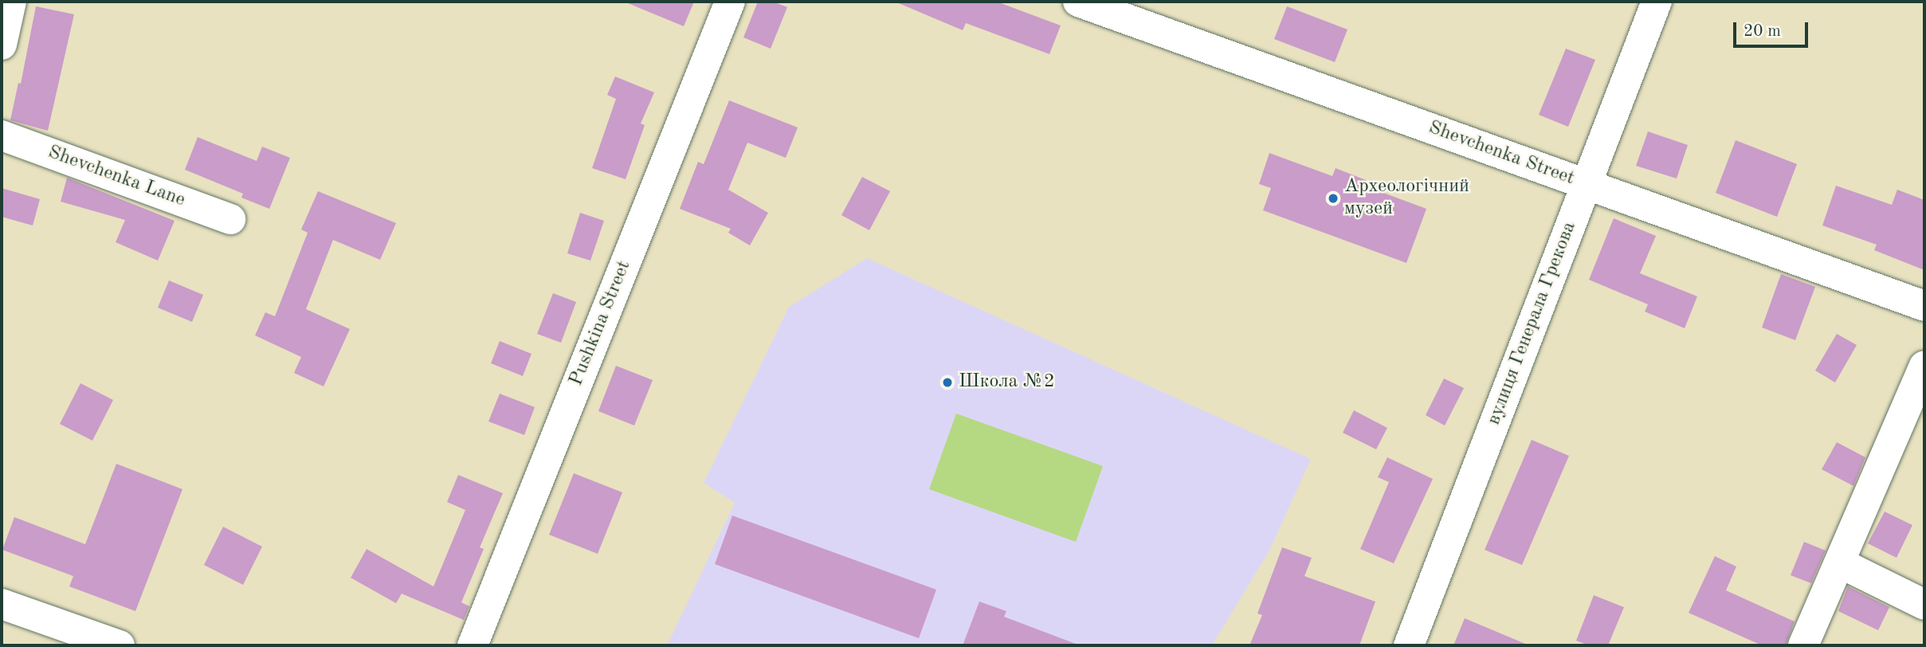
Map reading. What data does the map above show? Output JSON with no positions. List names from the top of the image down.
{
  "streets": {
    "street": [
      "Shevchenka Street",
      "Shevchenka Lane",
      "Pushkina Street",
      "вулиця Генерала Грекова"
    ]
  },
  "crossings": [
    ["Shevchenka Street", "вулиця Генерала Грекова"]
  ],
  "places": ["Археологічний музей", "Школа №2"],
  "scale_bar": "20 m"
}
